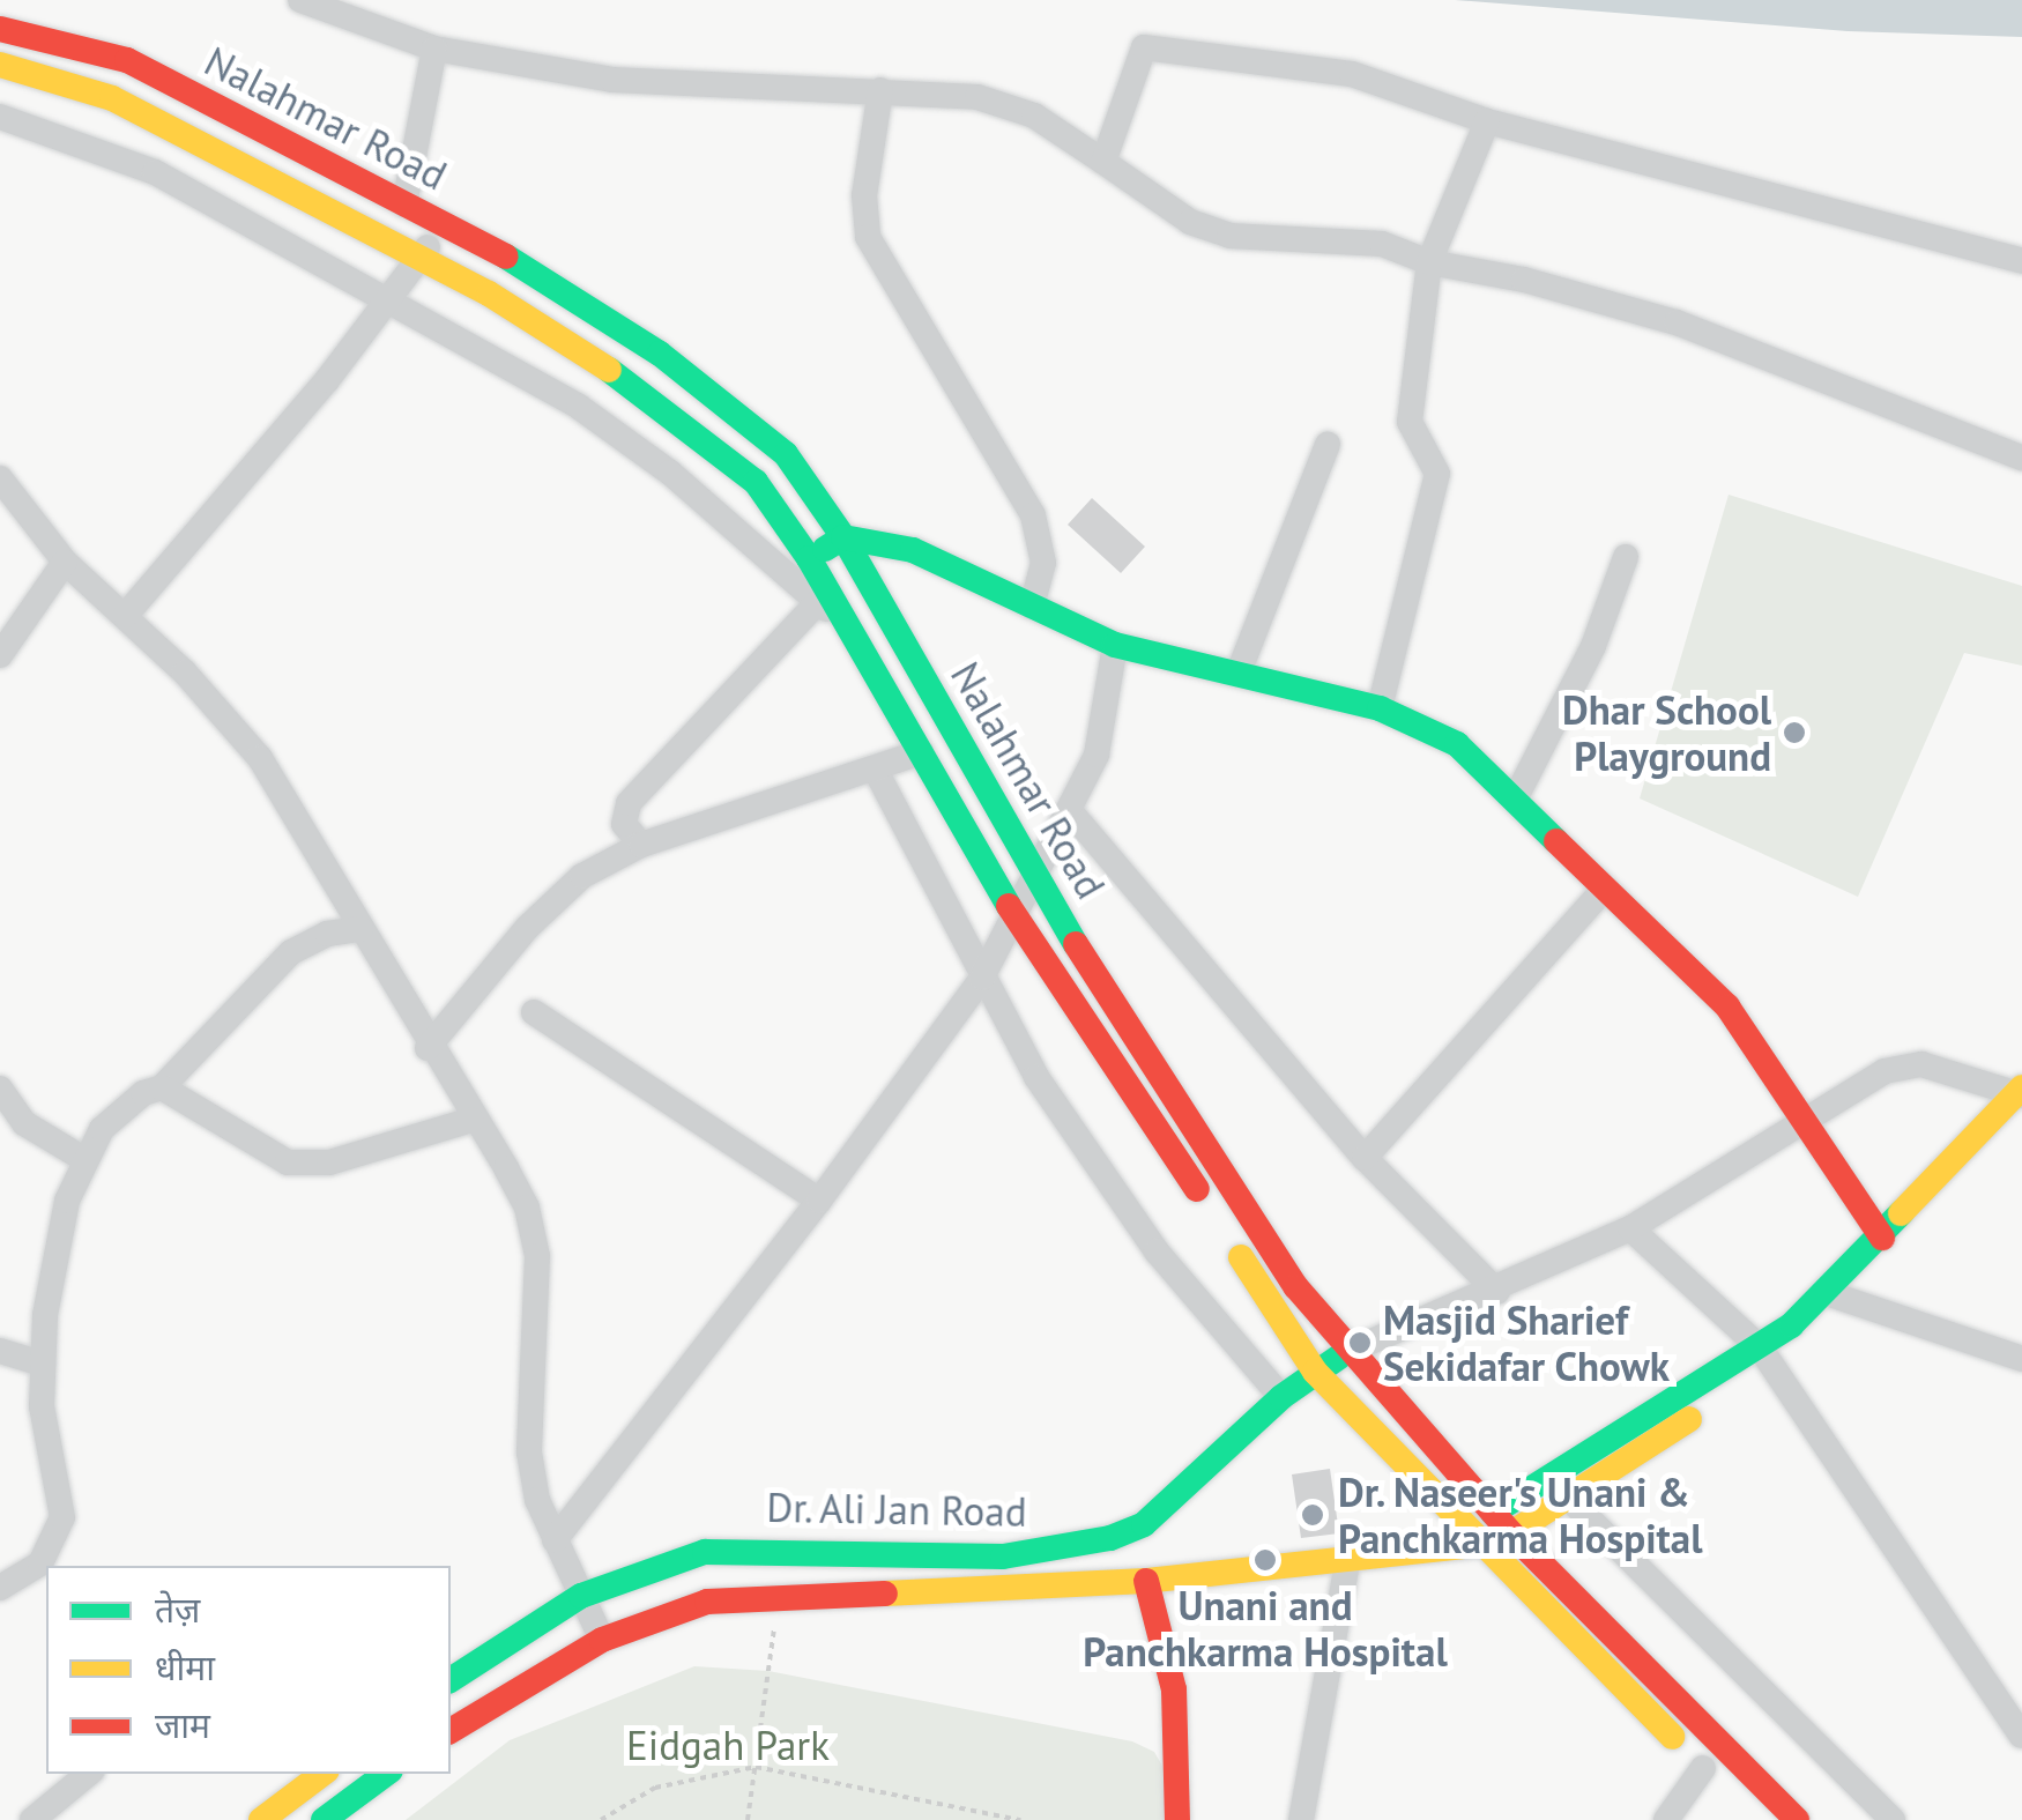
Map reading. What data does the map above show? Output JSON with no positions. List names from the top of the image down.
{
  "streets": {
    "main road": ["Nalahmar Road", "Dr. Ali Jan Road"]
  },
  "crossings": [
    ["Nalahmar Road", "Dr. Ali Jan Road"]
  ],
  "parks": ["Eidgah Park"],
  "places": [
    "Dhar School Playground",
    "Masjid Sharief Sekidafar Chowk",
    "Dr. Naseer's Unani & Panchkarma Hospital",
    "Unani and Panchkarma Hospital"
  ],
  "legend": ["तेज़", "धीमा", "जाम"]
}
